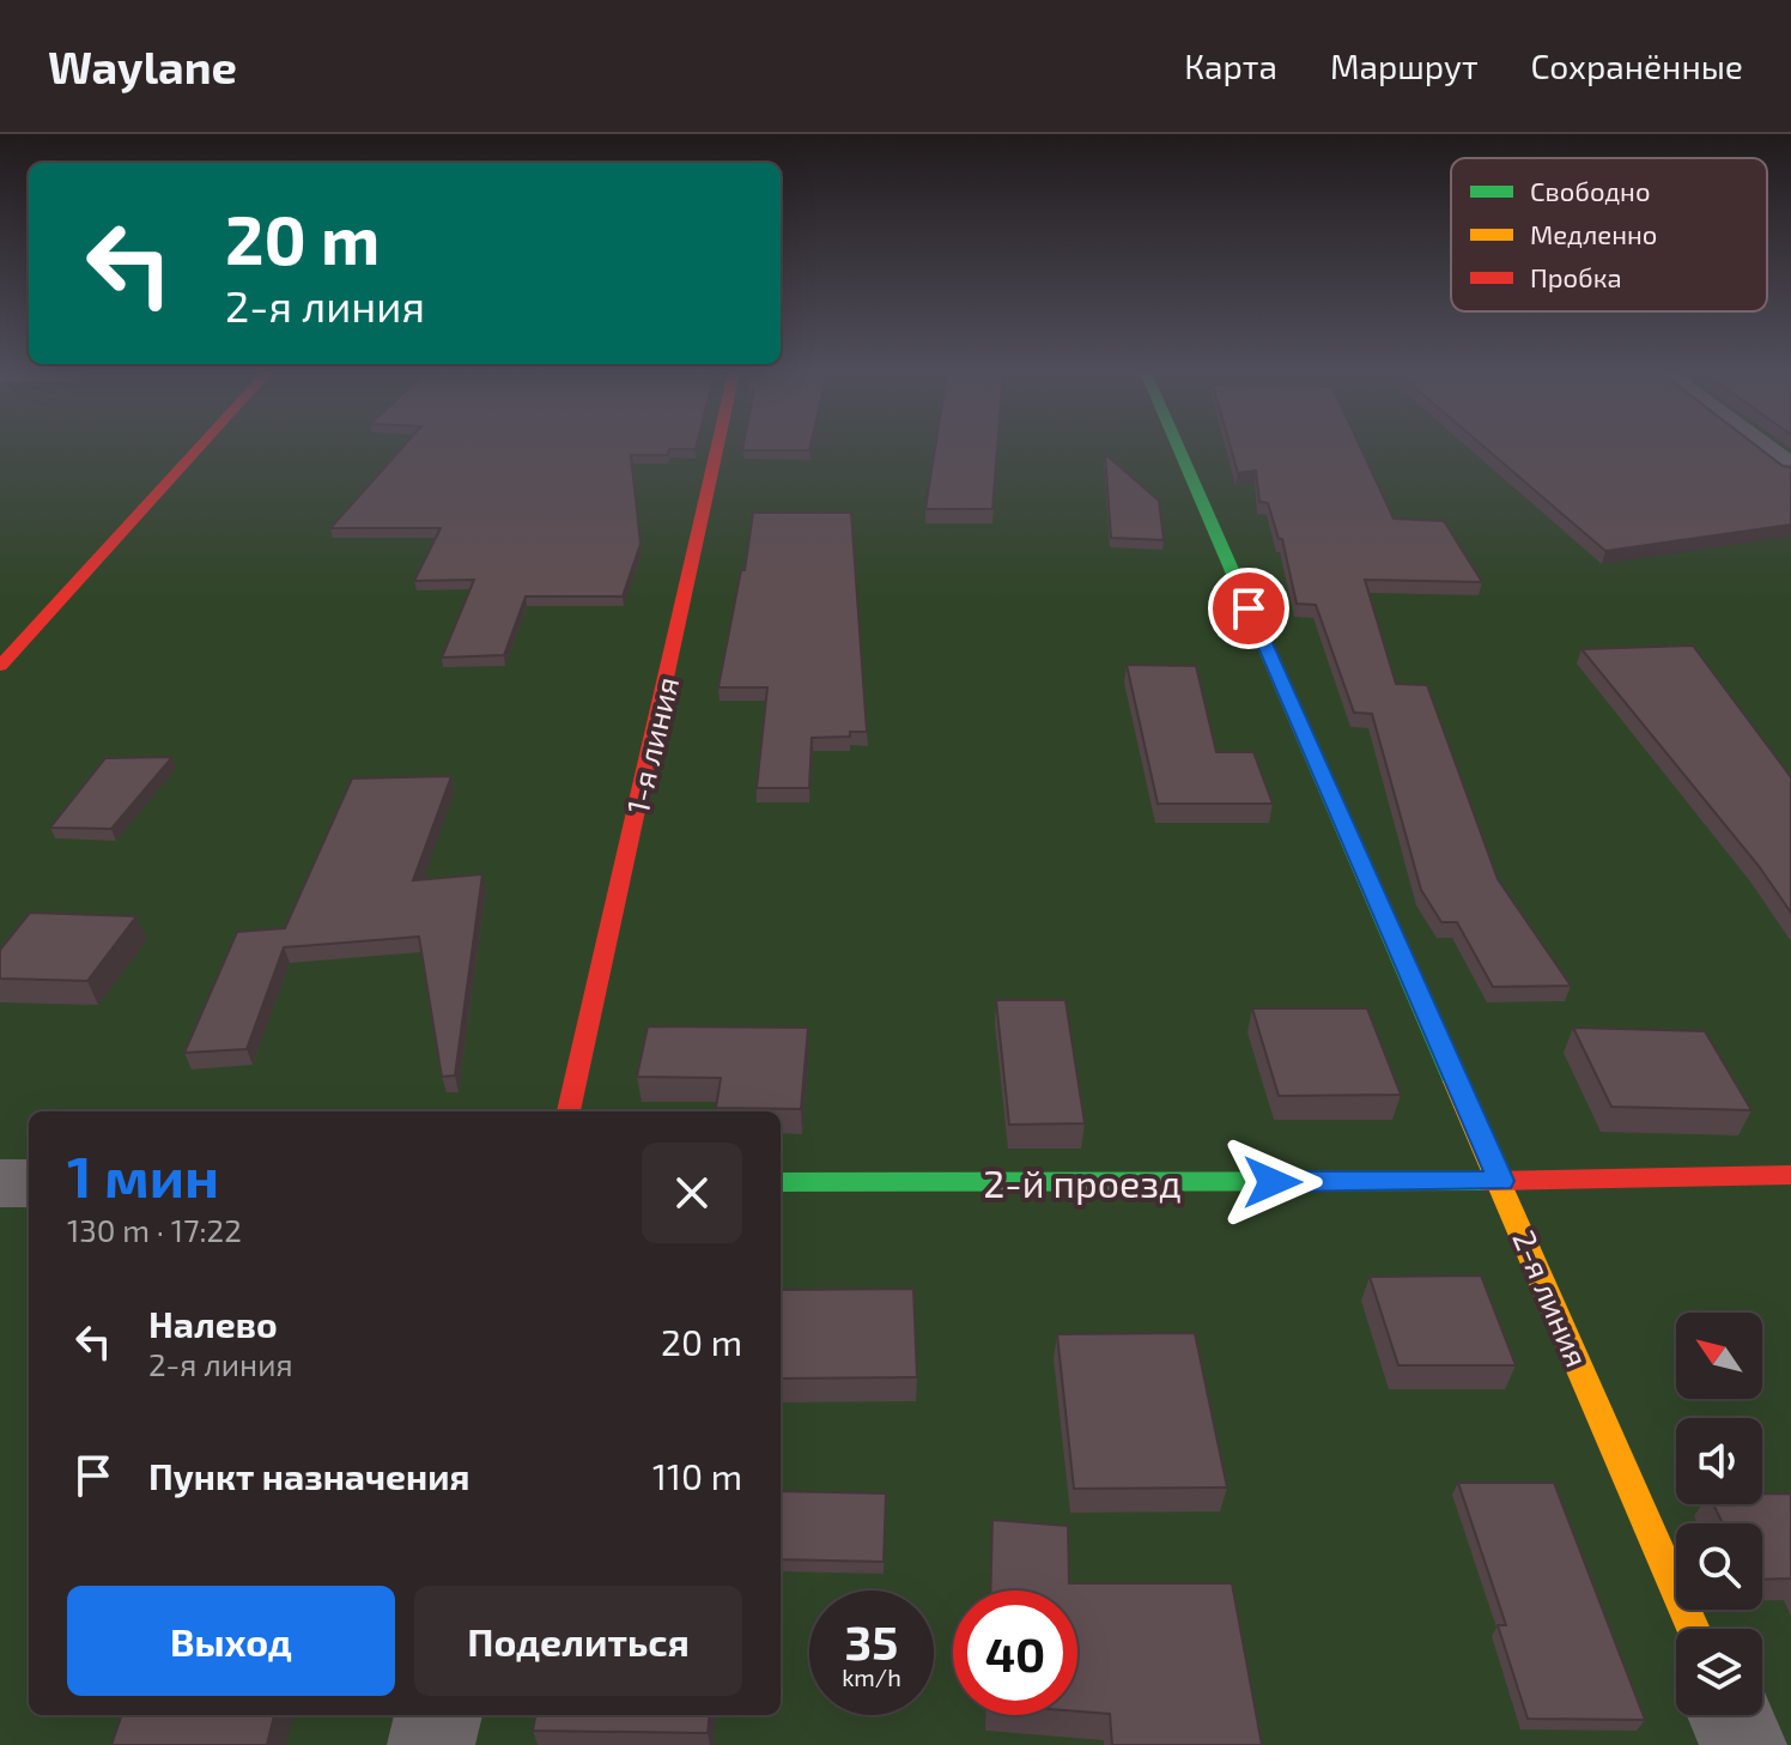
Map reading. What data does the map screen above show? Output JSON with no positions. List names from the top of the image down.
{
  "streets": {
    "street": ["1-я линия", "2-й проезд", "2-я линия"]
  },
  "crossings": [
    ["2-й проезд", "2-я линия"]
  ],
  "legend": ["Свободно", "Медленно", "Пробка"],
  "north": "top left",
  "page": {
    "header": "Waylane",
    "nav": ["Карта", "Маршрут", "Сохранённые"],
    "turn": ["20 m", "2-я линия"],
    "heading": ["1 мин", "130 m · 17:22"],
    "list": [
      {
        "name": "Налево",
        "note": "2-я линия",
        "value": "20 m"
      },
      {
        "name": "Пункт назначения",
        "value": "110 m"
      }
    ],
    "buttons": ["Выход", "Поделиться"],
    "speed": "35 km/h",
    "limit": "40"
  }
}
